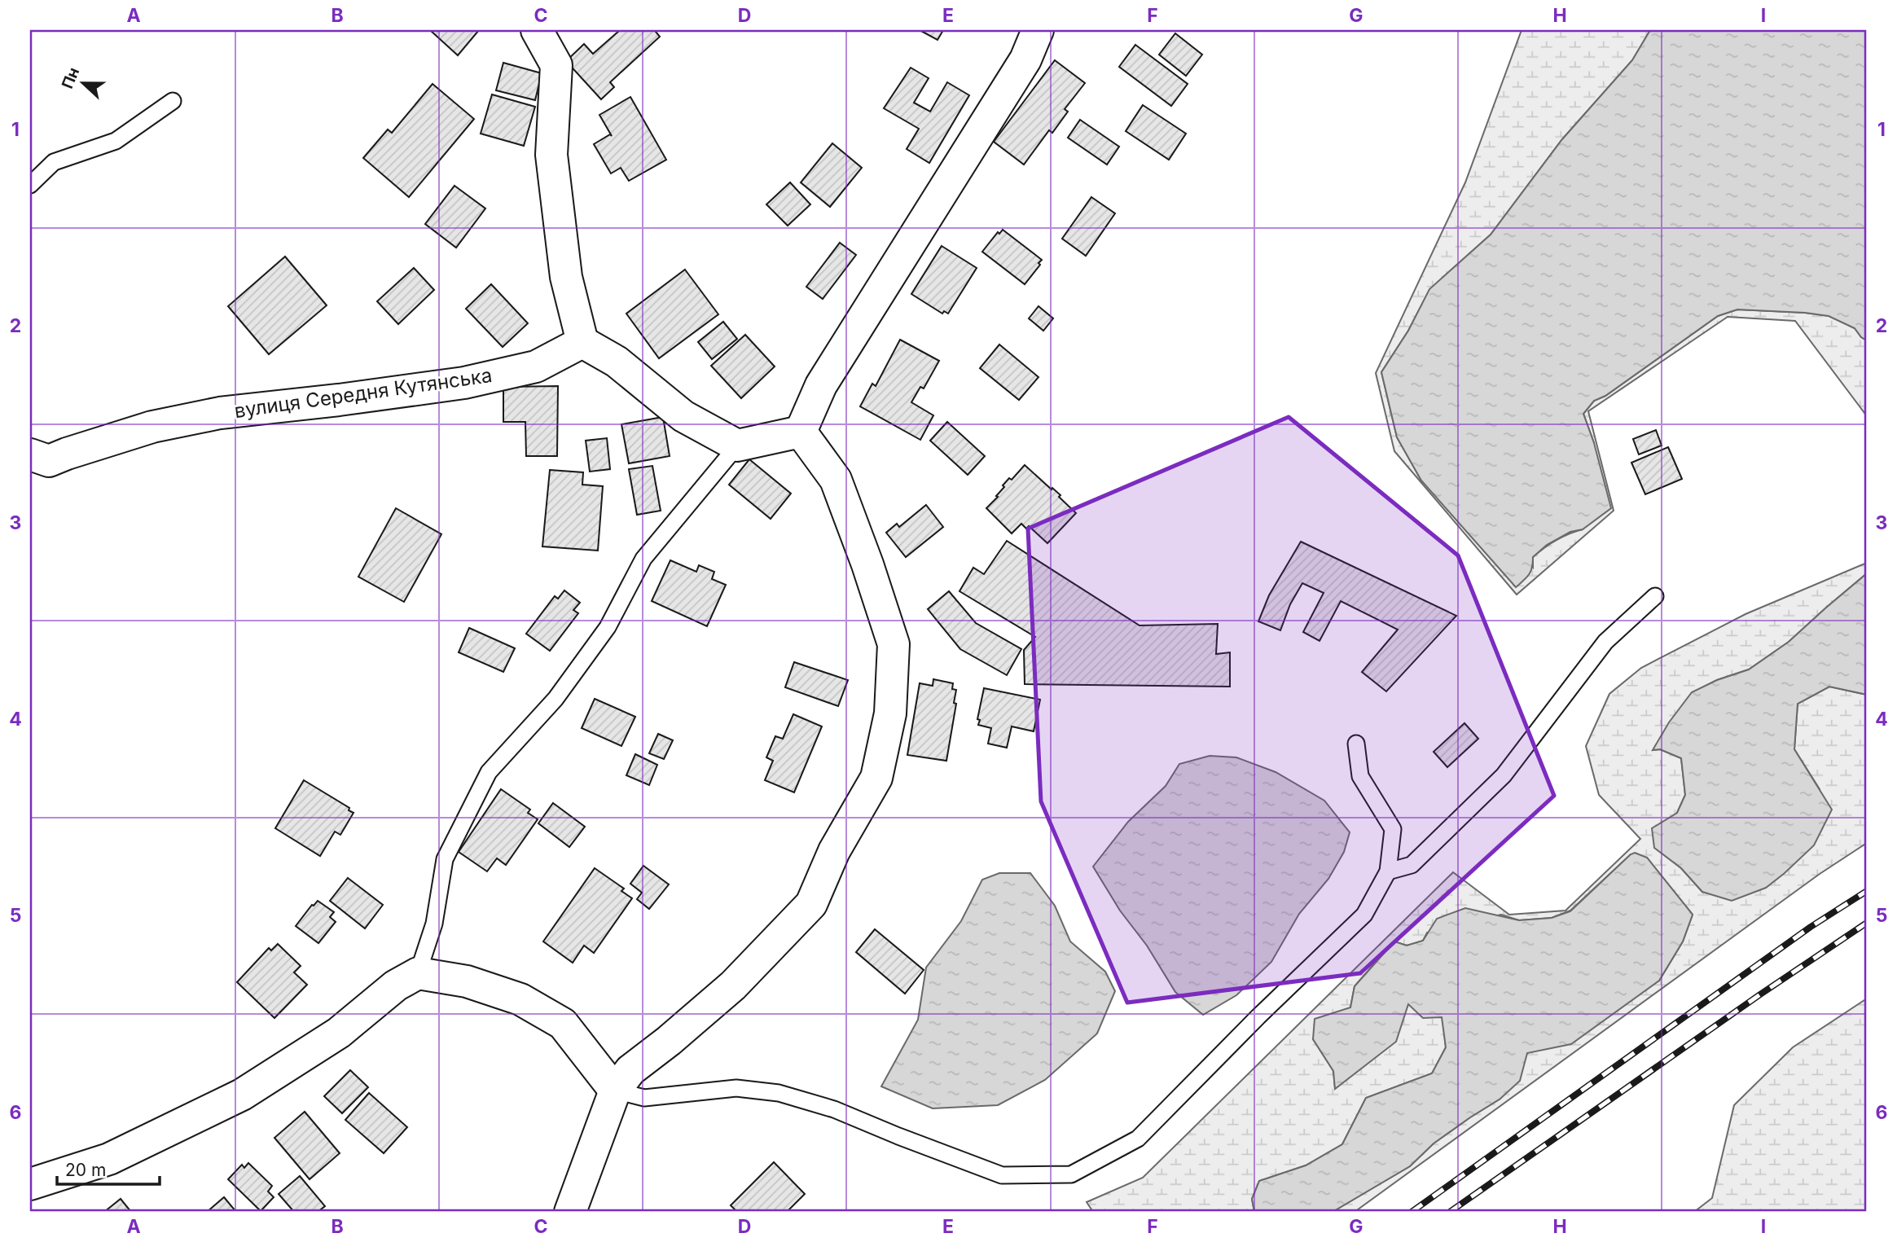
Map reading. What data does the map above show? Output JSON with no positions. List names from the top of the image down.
{
  "streets": {
    "street": ["вулиця Середня Кутянська"]
  },
  "scale_bar": "20 m",
  "north": "left",
  "grid": {
    "columns": [
      "A",
      "B",
      "C",
      "D",
      "E",
      "F",
      "G",
      "H",
      "I"
    ],
    "rows": [
      "1",
      "2",
      "3",
      "4",
      "5",
      "6"
    ]
  }
}
